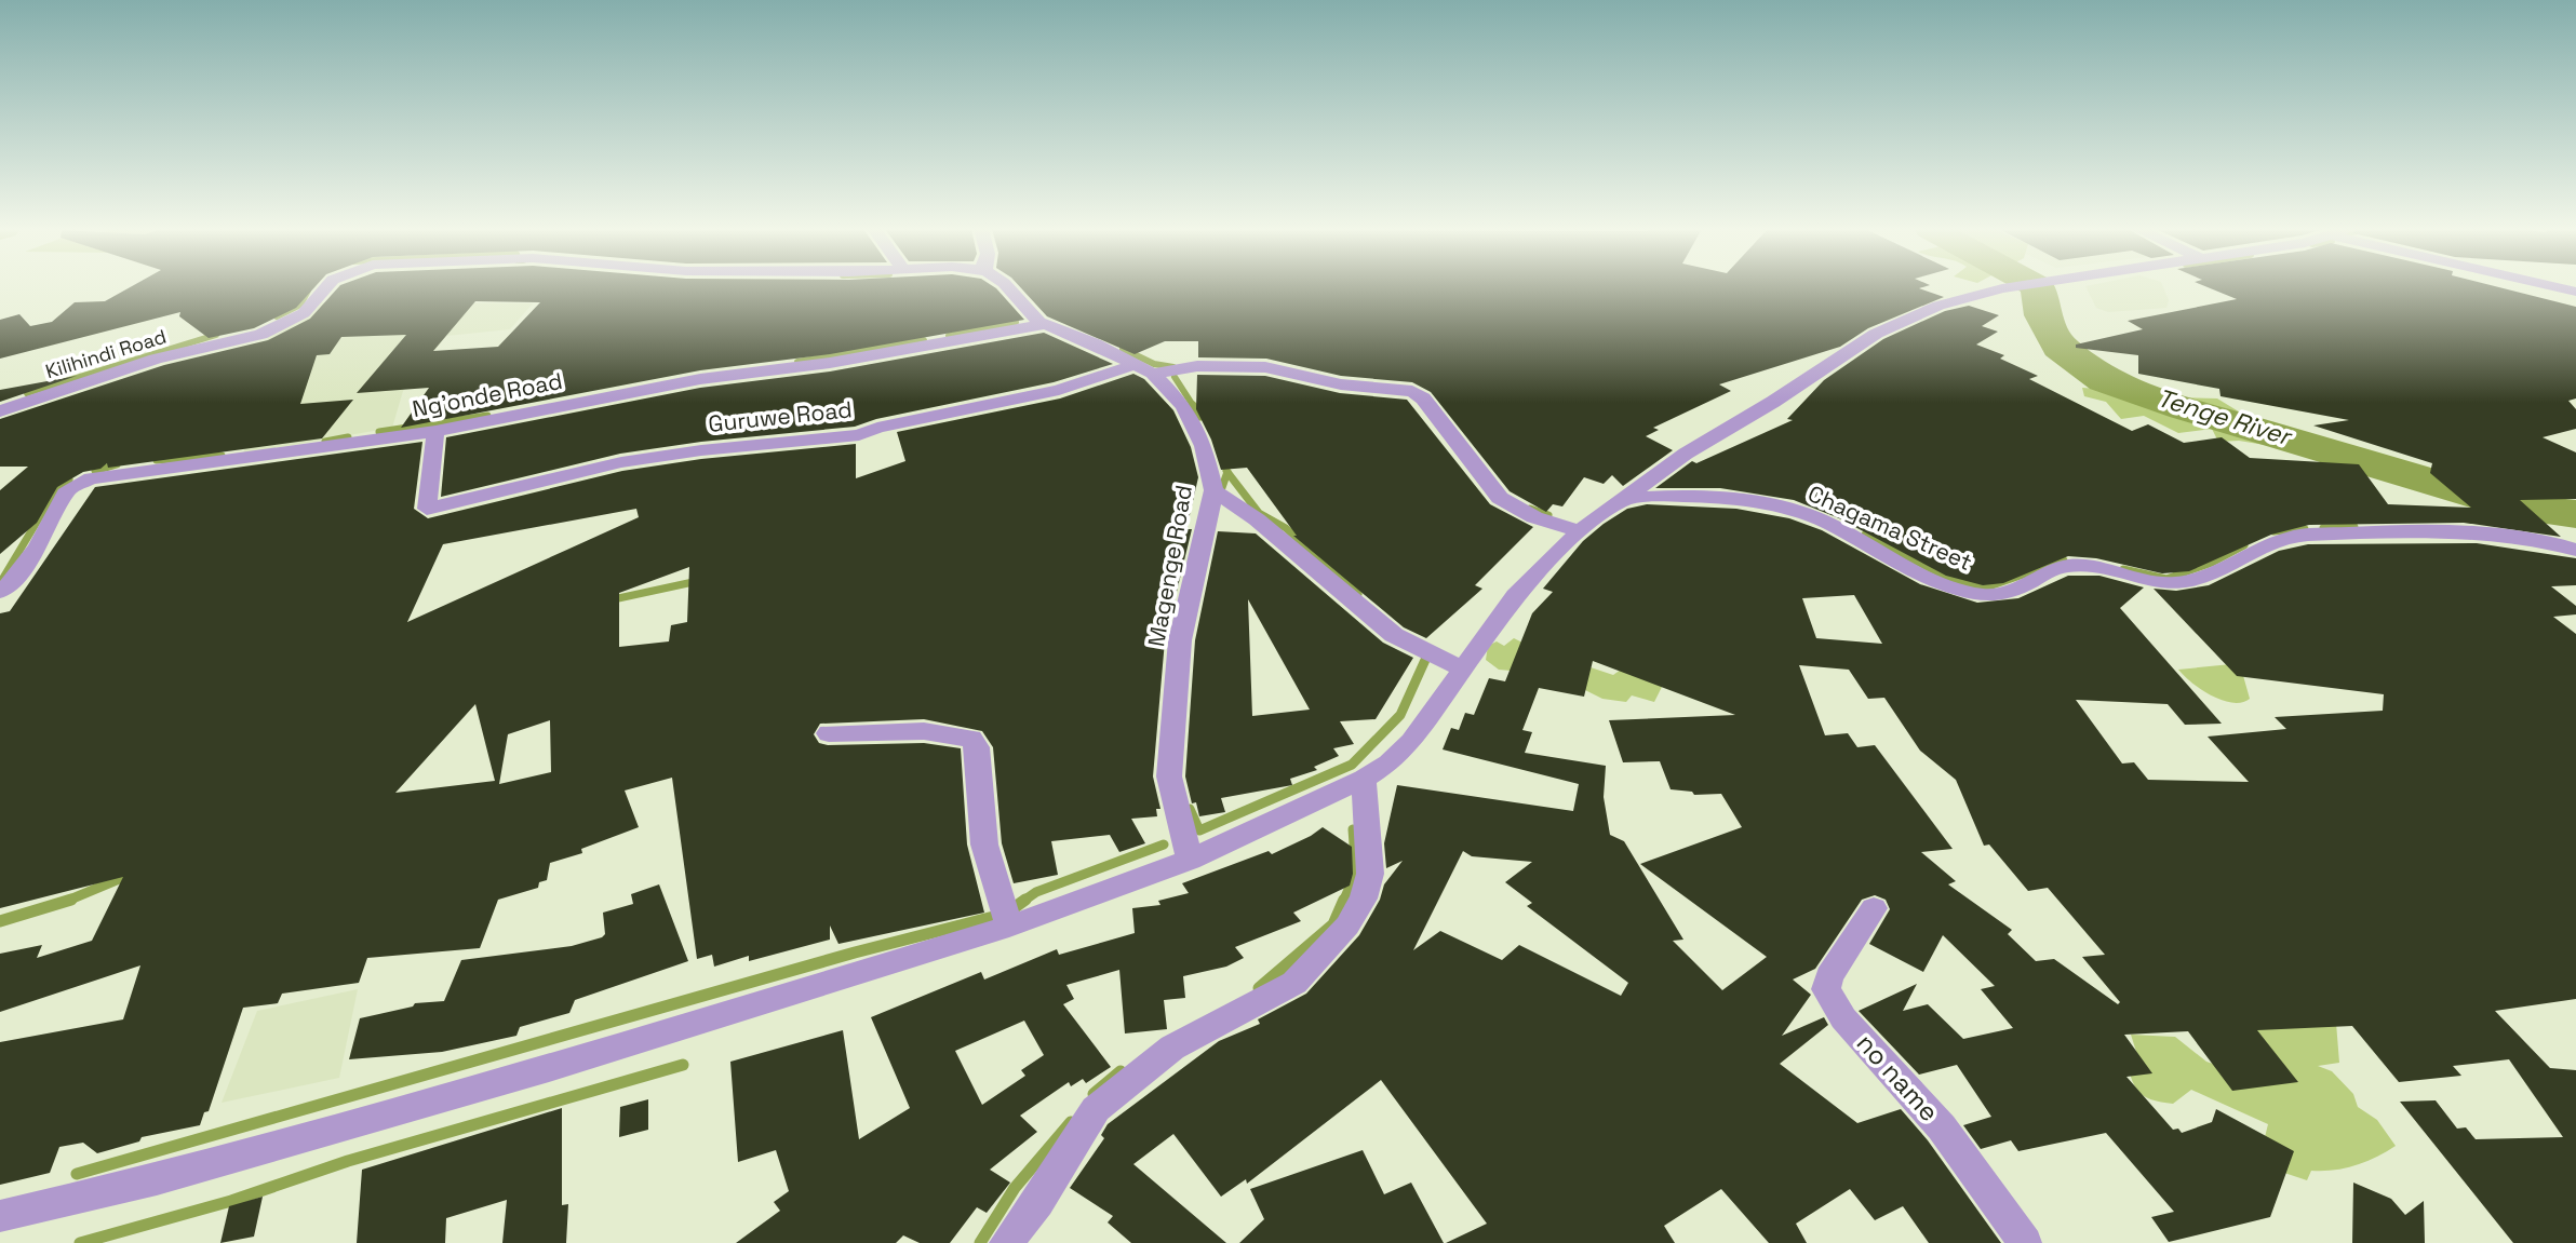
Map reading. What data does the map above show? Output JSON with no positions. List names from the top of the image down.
{
  "streets": {
    "street": [
      "Kilihindi Road",
      "Ng'onde Road",
      "Guruwe Road",
      "Chagama Street",
      "Magenge Road",
      "no name"
    ]
  },
  "crossings": [
    ["Ng'onde Road", "Guruwe Road"],
    ["Ng'onde Road", "Magenge Road"],
    ["Guruwe Road", "Magenge Road"]
  ],
  "water": ["Tenge River"]
}
